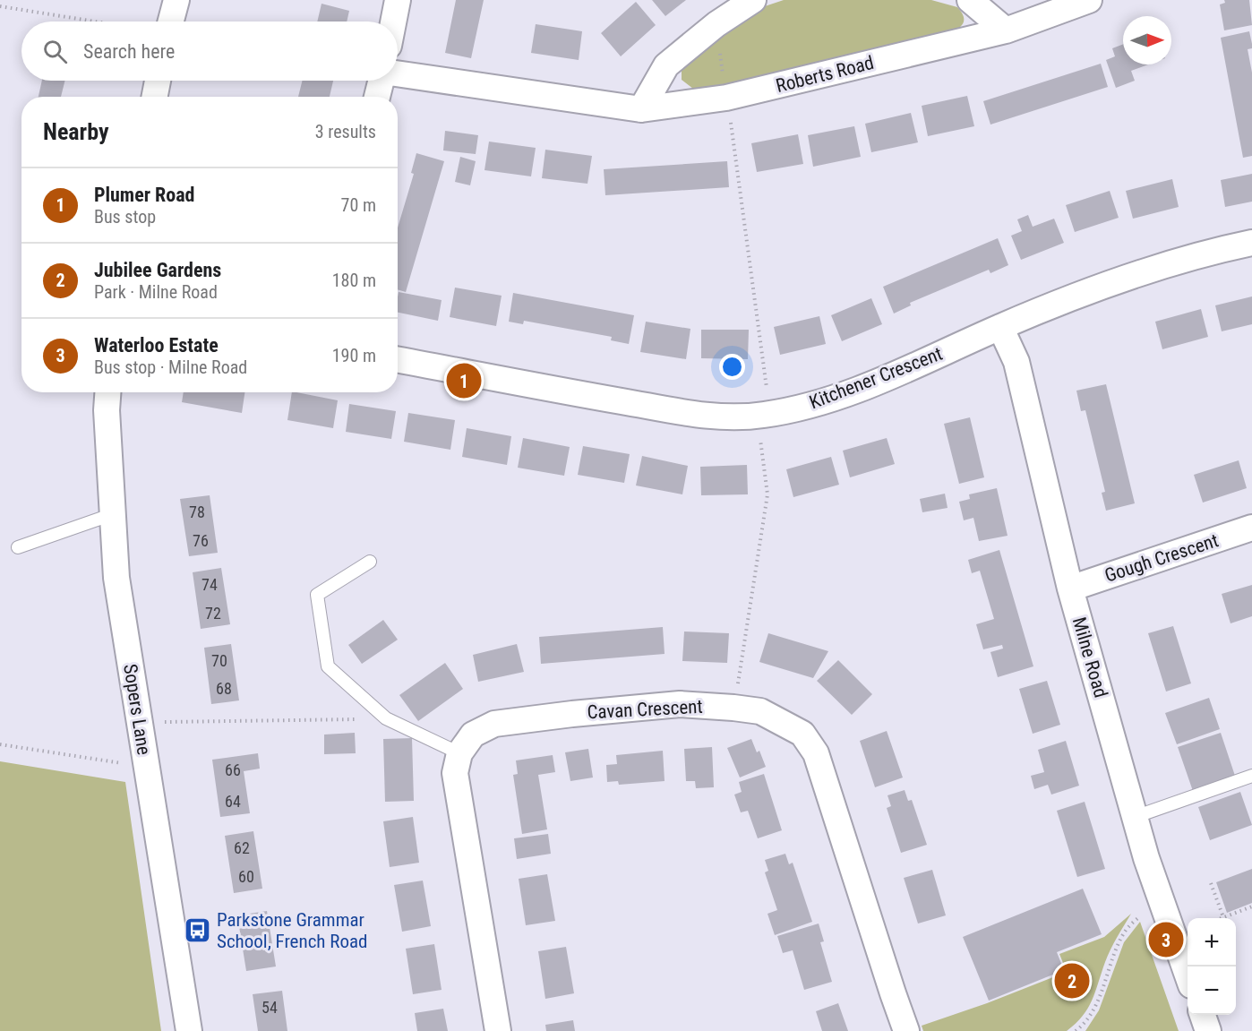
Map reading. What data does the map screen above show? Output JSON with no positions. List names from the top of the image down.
{
  "streets": {
    "street": [
      "Roberts Road",
      "Kitchener Crescent",
      "Gough Crescent",
      "Milne Road",
      "Sopers Lane",
      "Cavan Crescent"
    ]
  },
  "crossings": [
    ["Kitchener Crescent", "Milne Road"],
    ["Gough Crescent", "Milne Road"]
  ],
  "places": {
    "bus stop": ["Parkstone Grammar School, French Road"]
  },
  "house_numbers": [
    "78",
    "76",
    "74",
    "72",
    "70",
    "68",
    "66",
    "64",
    "62",
    "60",
    "54"
  ],
  "north": "right",
  "page": {
    "search": "Search here",
    "heading": ["Nearby", "3 results"],
    "list": [
      {
        "mark": "1",
        "name": "Plumer Road",
        "note": "Bus stop",
        "value": "70 m"
      },
      {
        "mark": "2",
        "name": "Jubilee Gardens",
        "note": "Park · Milne Road",
        "value": "180 m"
      },
      {
        "mark": "3",
        "name": "Waterloo Estate",
        "note": "Bus stop · Milne Road",
        "value": "190 m"
      }
    ],
    "pins": ["1", "3", "2"],
    "map_buttons": ["+", "−"]
  }
}
